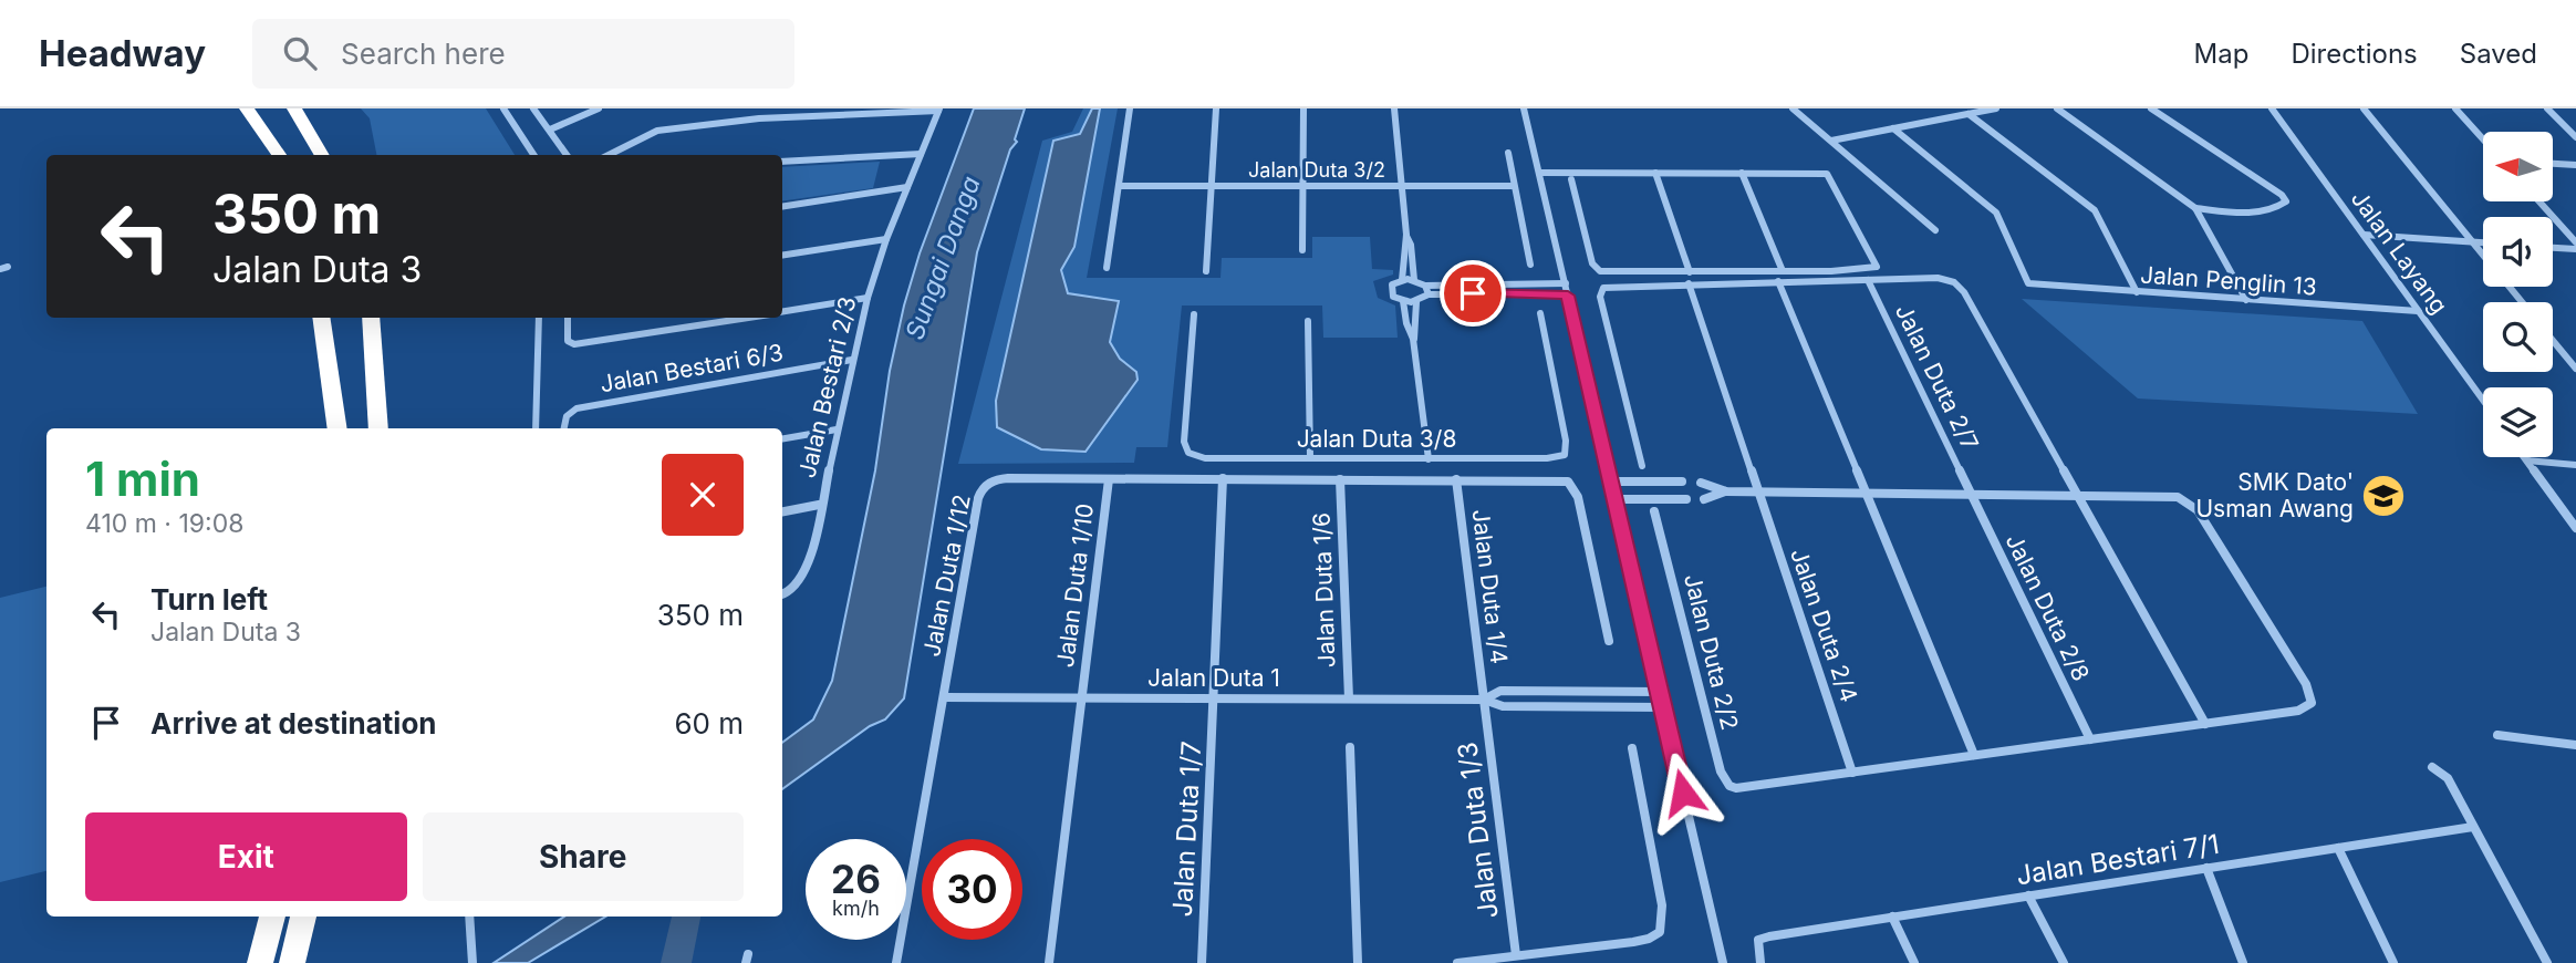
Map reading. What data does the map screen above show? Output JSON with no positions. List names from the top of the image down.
{
  "streets": {
    "street": [
      "Jalan Duta 3/2",
      "Jalan Layang",
      "Jalan Penglin 13",
      "Jalan Bestari 6/3",
      "Jalan Duta 2/7",
      "Jalan Bestari 2/3",
      "Jalan Duta 3/8",
      "Jalan Duta 1/12",
      "Jalan Duta 1/10",
      "Jalan Duta 1/4",
      "Jalan Duta 1/6",
      "Jalan Duta 2/8",
      "Jalan Duta 2/4",
      "Jalan Duta 2/2",
      "Jalan Duta 1",
      "Jalan Duta 1/7",
      "Jalan Duta 1/3",
      "Jalan Bestari 7/1"
    ]
  },
  "crossings": [
    ["Jalan Layang", "Jalan Penglin 13"],
    ["Jalan Bestari 6/3", "Jalan Bestari 2/3"],
    ["Jalan Duta 2/7", "Jalan Duta 2/8"],
    ["Jalan Duta 1/12", "Jalan Duta 1/10"],
    ["Jalan Duta 1/12", "Jalan Duta 1"],
    ["Jalan Duta 1/10", "Jalan Duta 1"],
    ["Jalan Duta 1/4", "Jalan Duta 1"],
    ["Jalan Duta 1/4", "Jalan Duta 1/3"],
    ["Jalan Duta 1/6", "Jalan Duta 1"],
    ["Jalan Duta 2/4", "Jalan Duta 2/2"],
    ["Jalan Duta 1", "Jalan Duta 1/7"],
    ["Jalan Duta 1", "Jalan Duta 1/3"]
  ],
  "water": ["Sungai Danga"],
  "places": {
    "school or university": ["SMK Dato' Usman Awang"]
  },
  "north": "left",
  "page": {
    "header": "Headway",
    "search": "Search here",
    "nav": ["Map", "Directions", "Saved"],
    "turn": ["350 m", "Jalan Duta 3"],
    "heading": ["1 min", "410 m · 19:08"],
    "list": [
      {
        "name": "Turn left",
        "note": "Jalan Duta 3",
        "value": "350 m"
      },
      {
        "name": "Arrive at destination",
        "value": "60 m"
      }
    ],
    "buttons": ["Exit", "Share"],
    "speed": "26 km/h",
    "limit": "30"
  }
}
